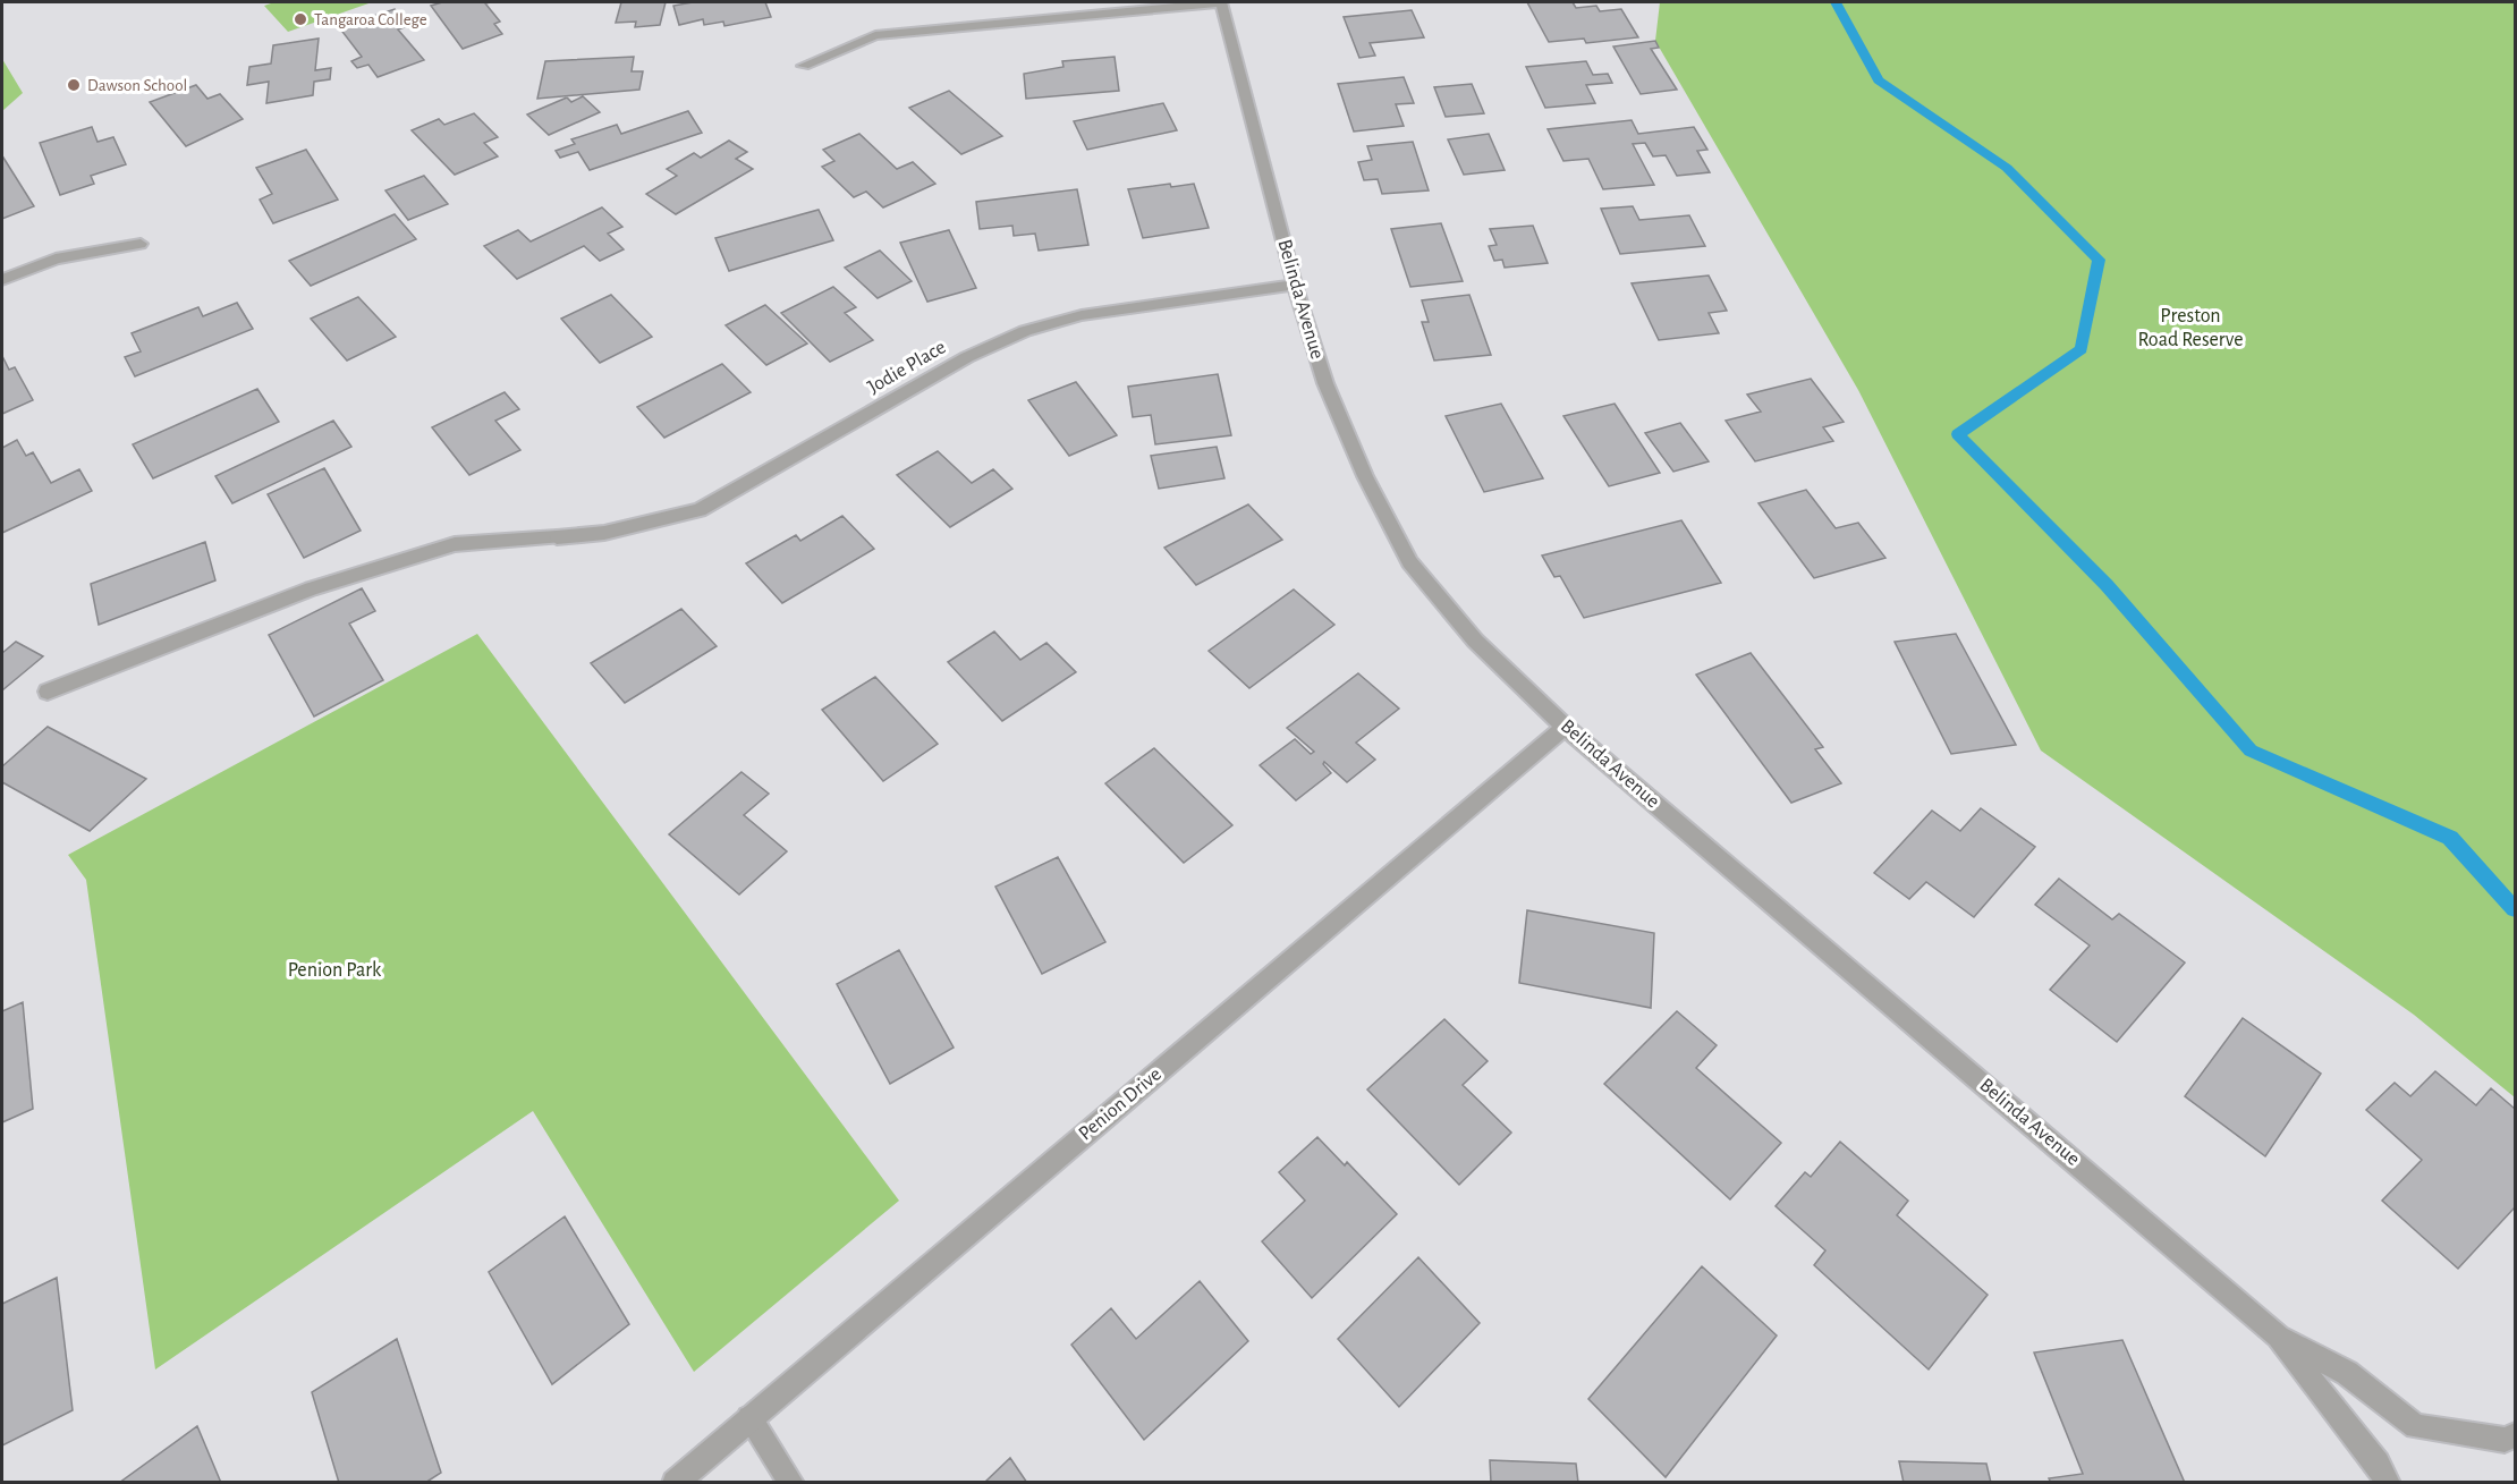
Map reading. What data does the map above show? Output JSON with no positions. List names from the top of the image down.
{
  "streets": {
    "street": ["Belinda Avenue", "Jodie Place", "Penion Drive"]
  },
  "crossings": [
    ["Belinda Avenue", "Jodie Place"],
    ["Belinda Avenue", "Penion Drive"]
  ],
  "parks": ["Preston Road Reserve", "Penion Park"],
  "places": ["Tangaroa College", "Dawson School"]
}
